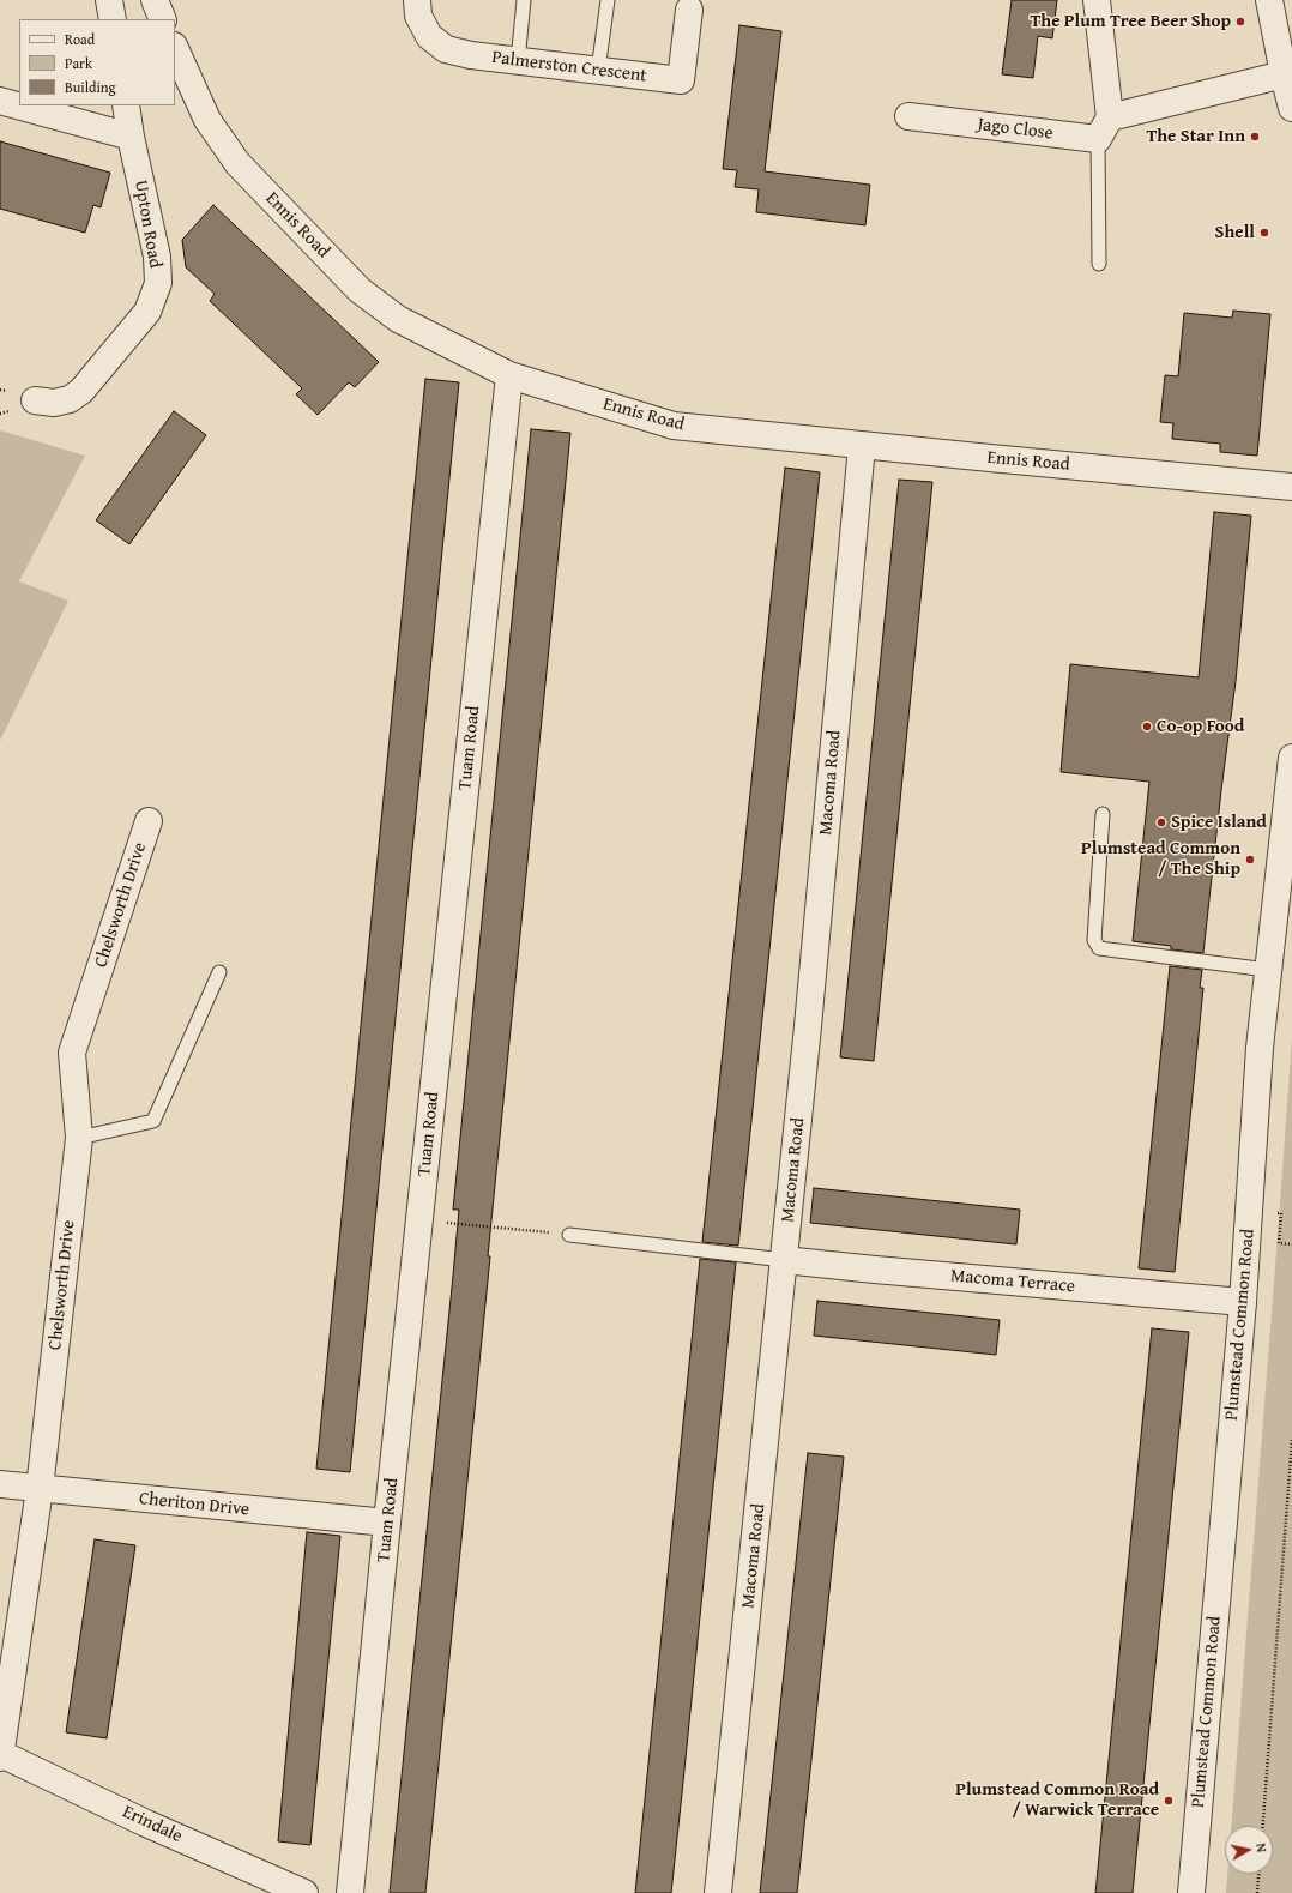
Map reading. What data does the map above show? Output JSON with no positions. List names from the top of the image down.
{
  "streets": {
    "street": [
      "Palmerston Crescent",
      "Jago Close",
      "Upton Road",
      "Ennis Road",
      "Tuam Road",
      "Macoma Road",
      "Chelsworth Drive",
      "Macoma Terrace",
      "Plumstead Common Road",
      "Cheriton Drive",
      "Erindale"
    ]
  },
  "crossings": [
    ["Ennis Road", "Tuam Road"],
    ["Ennis Road", "Macoma Road"],
    ["Tuam Road", "Cheriton Drive"],
    ["Macoma Road", "Macoma Terrace"],
    ["Chelsworth Drive", "Cheriton Drive"],
    ["Chelsworth Drive", "Erindale"],
    ["Macoma Terrace", "Plumstead Common Road"]
  ],
  "places": [
    "The Plum Tree Beer Shop",
    "The Star Inn",
    "Shell",
    "Co-op Food",
    "Spice Island",
    "Plumstead Common / The Ship",
    "Plumstead Common Road / Warwick Terrace"
  ],
  "legend": ["Road", "Park", "Building"],
  "north": "right"
}
